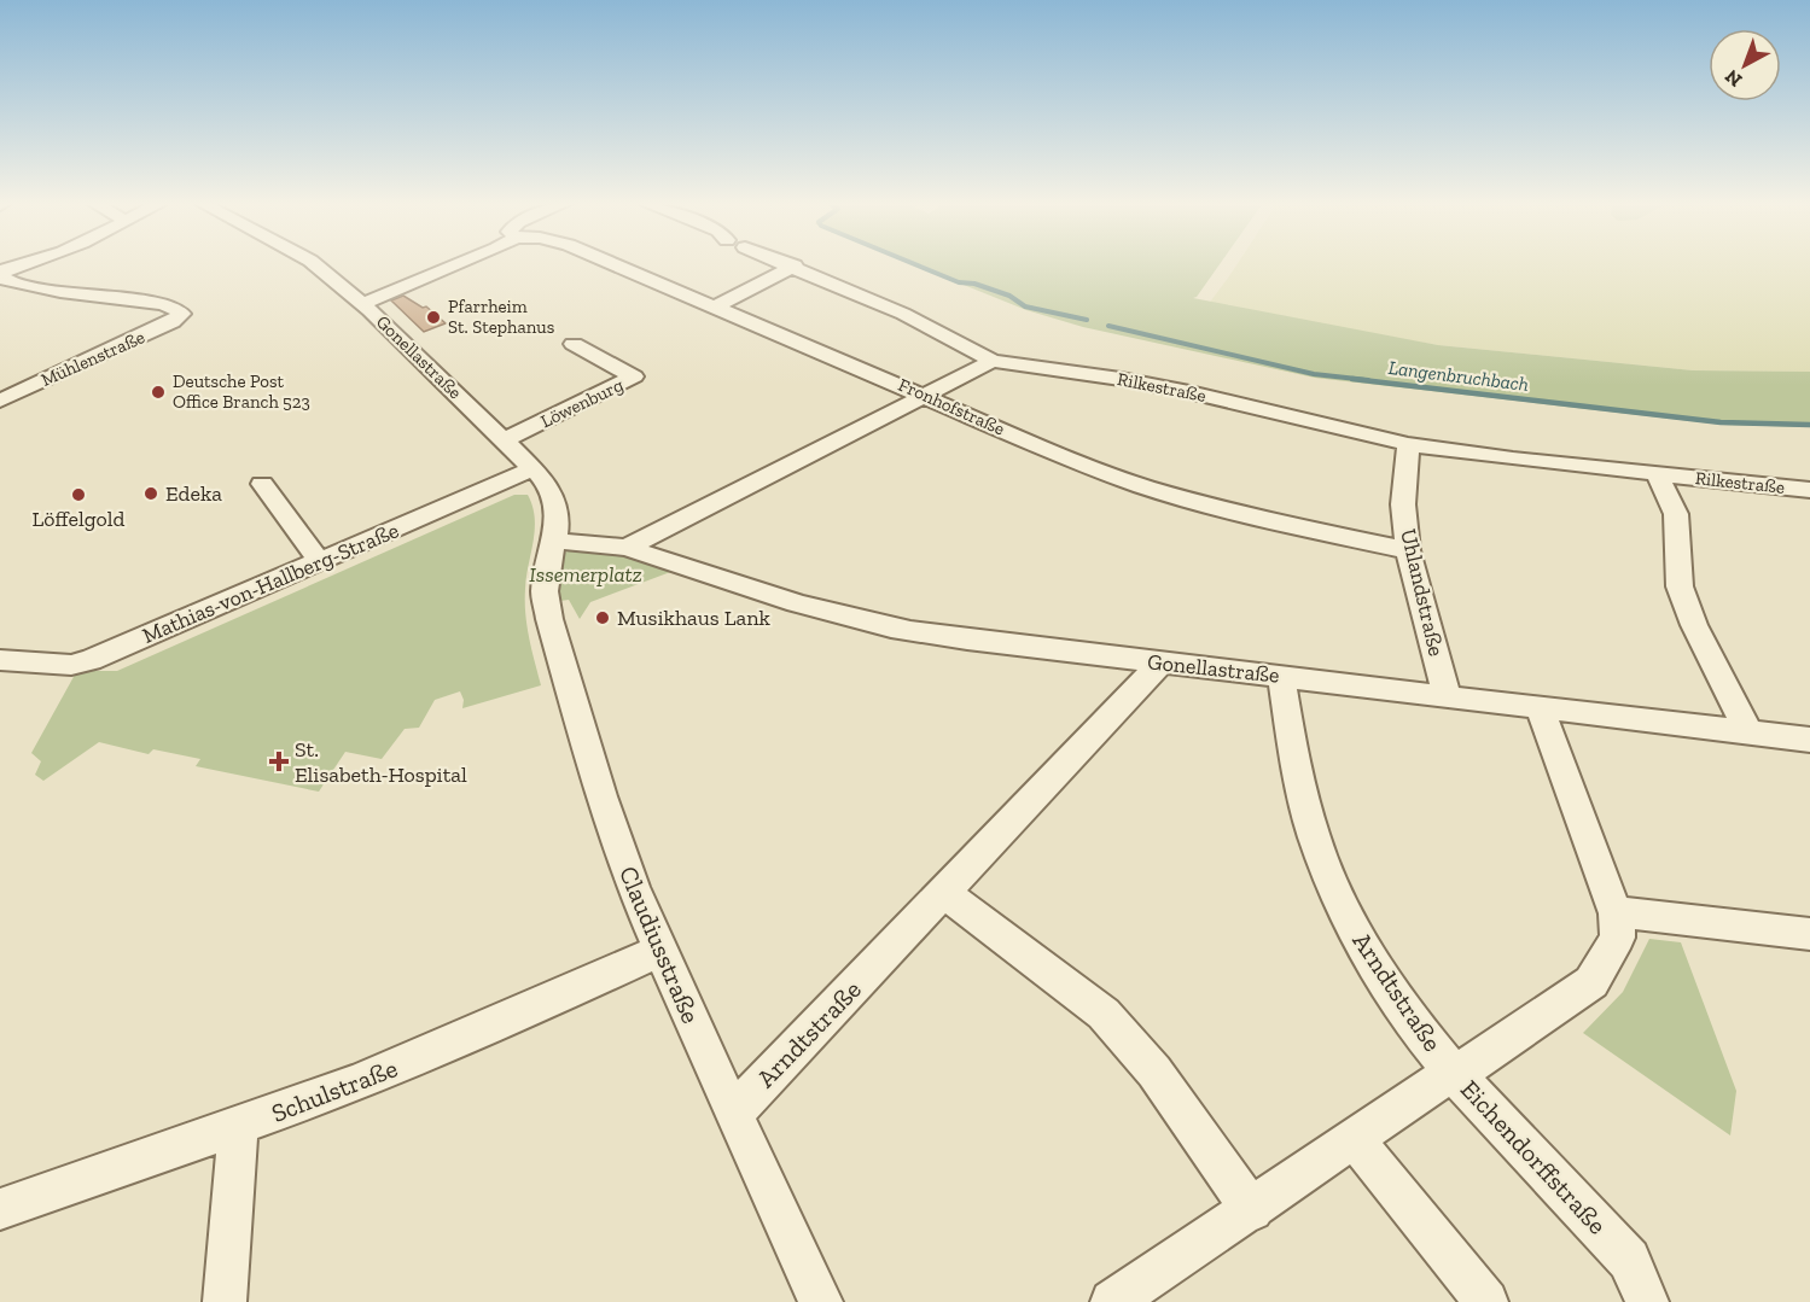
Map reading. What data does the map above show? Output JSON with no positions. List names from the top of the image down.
{
  "streets": {
    "street": [
      "Gonellastraße",
      "Mühlenstraße",
      "Rilkestraße",
      "Löwenburg",
      "Fronhofstraße",
      "Mathias-von-Hallberg-Straße",
      "Uhlandstraße",
      "Claudiusstraße",
      "Arndtstraße",
      "Schulstraße",
      "Eichendorffstraße"
    ]
  },
  "crossings": [
    ["Gonellastraße", "Löwenburg"],
    ["Gonellastraße", "Mathias-von-Hallberg-Straße"],
    ["Gonellastraße", "Uhlandstraße"],
    ["Gonellastraße", "Claudiusstraße"],
    ["Gonellastraße", "Arndtstraße"],
    ["Gonellastraße", "Eichendorffstraße"],
    ["Rilkestraße", "Uhlandstraße"],
    ["Fronhofstraße", "Uhlandstraße"],
    ["Claudiusstraße", "Arndtstraße"],
    ["Claudiusstraße", "Schulstraße"],
    ["Arndtstraße", "Eichendorffstraße"]
  ],
  "water": ["Langenbruchbach"],
  "parks": ["Issemerplatz"],
  "places": {
    "other": [
      "Pfarrheim St. Stephanus",
      "Deutsche Post Office Branch 523",
      "Edeka",
      "Löffelgold",
      "Musikhaus Lank"
    ],
    "health": ["St. Elisabeth-Hospital"]
  },
  "north": "bottom left"
}
